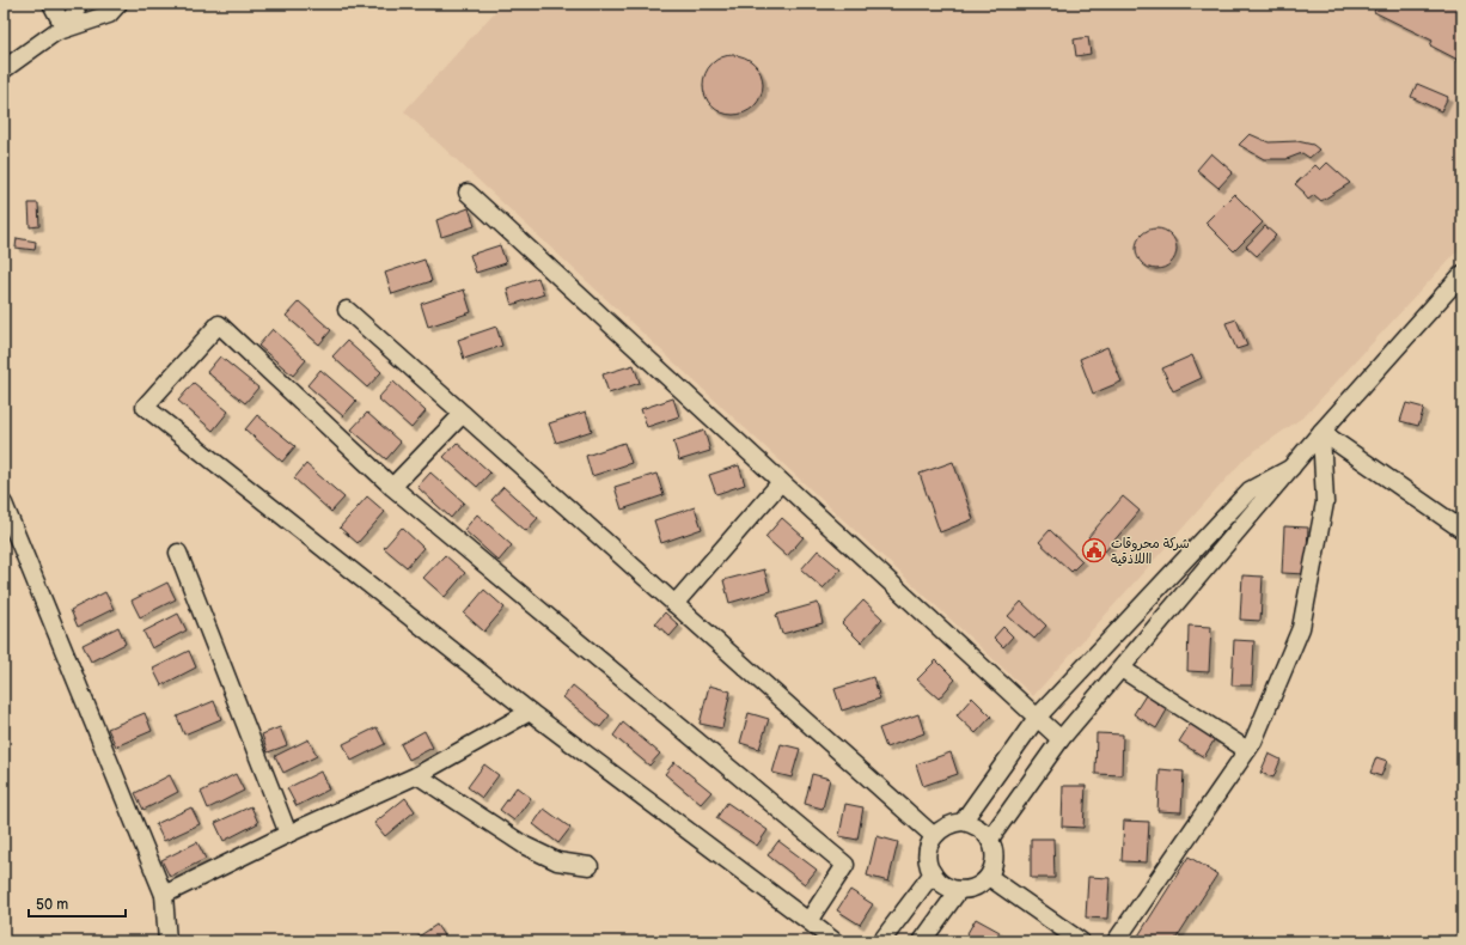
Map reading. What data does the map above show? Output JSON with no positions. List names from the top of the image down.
{
  "places": {
    "public building": ["شركة محروقات االلاذقية"]
  },
  "scale_bar": "50 m"
}
